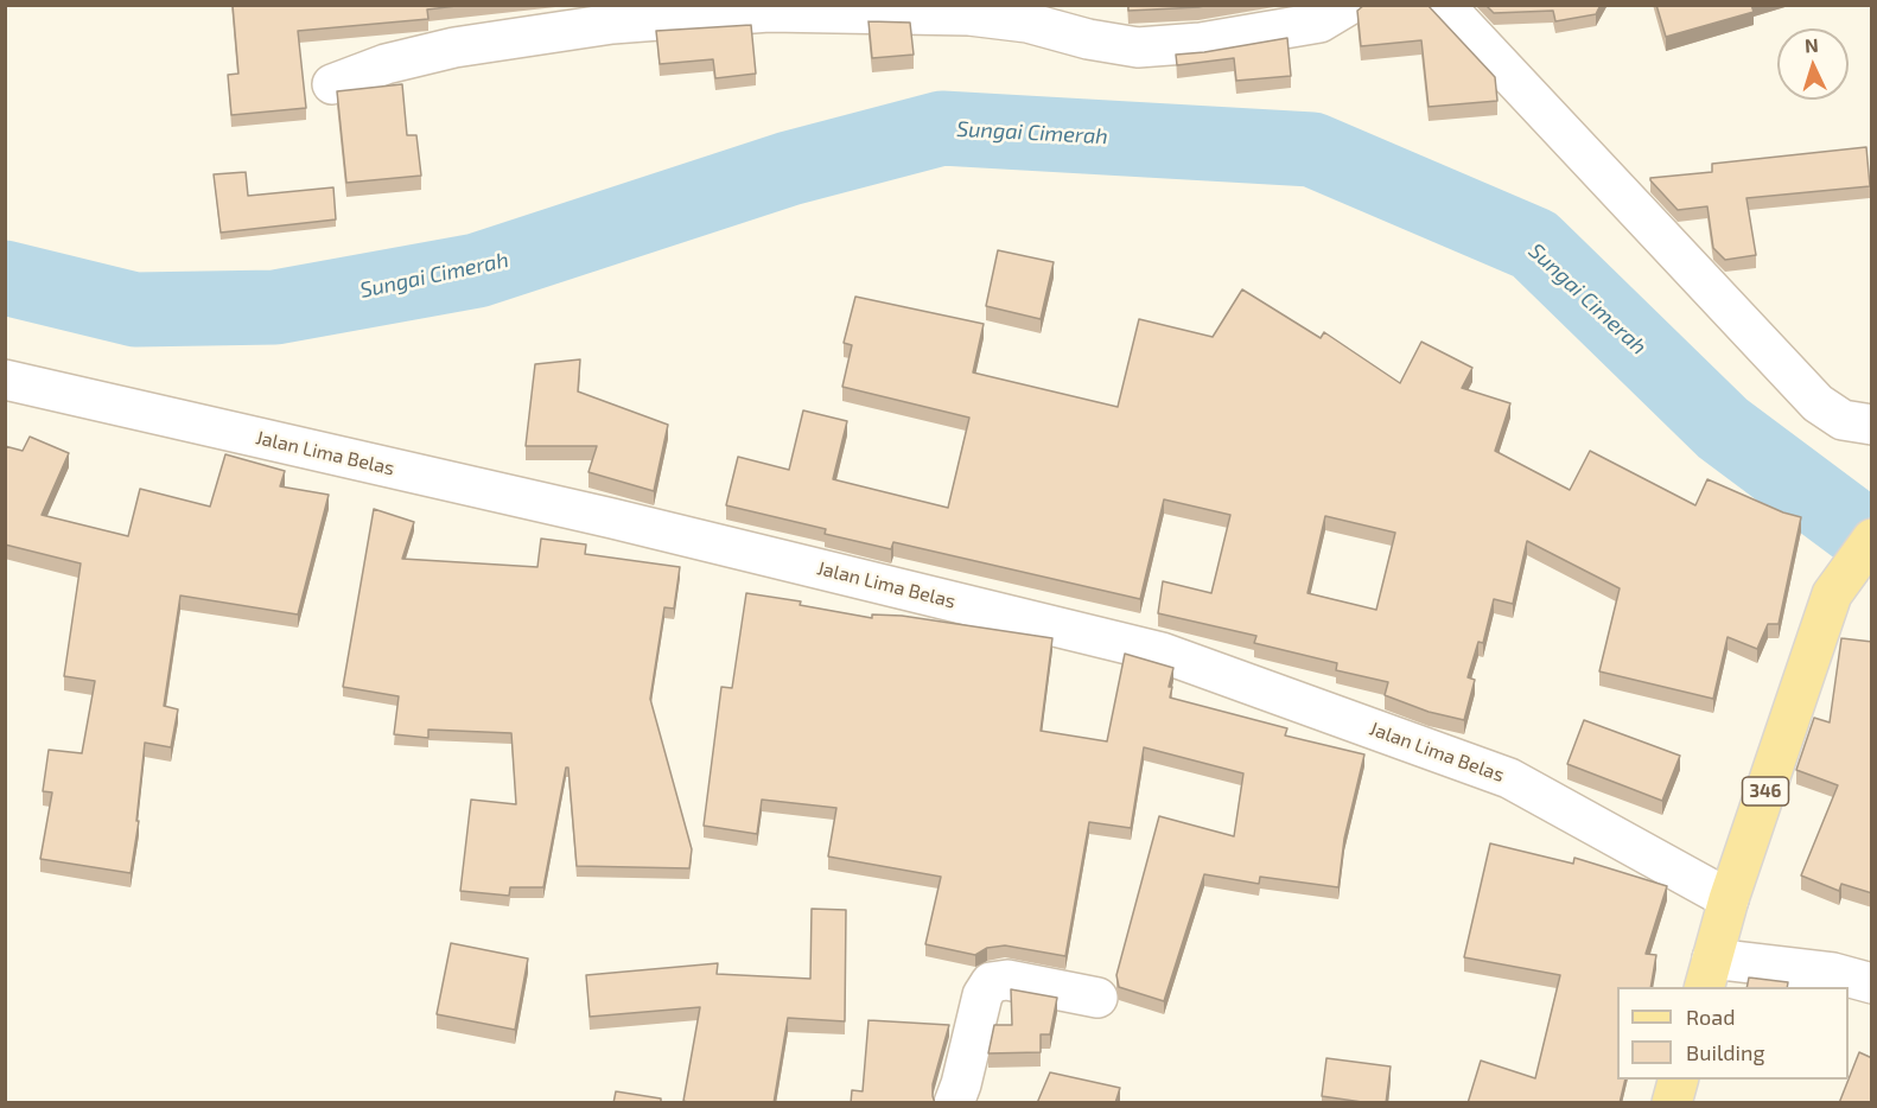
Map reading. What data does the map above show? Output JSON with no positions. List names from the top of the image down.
{
  "streets": {
    "main road": ["346"],
    "street": ["Jalan Lima Belas"]
  },
  "crossings": [
    ["Jalan Lima Belas", "346"]
  ],
  "water": ["Sungai Cimerah"],
  "legend": ["Road", "Building"],
  "north": "top"
}
